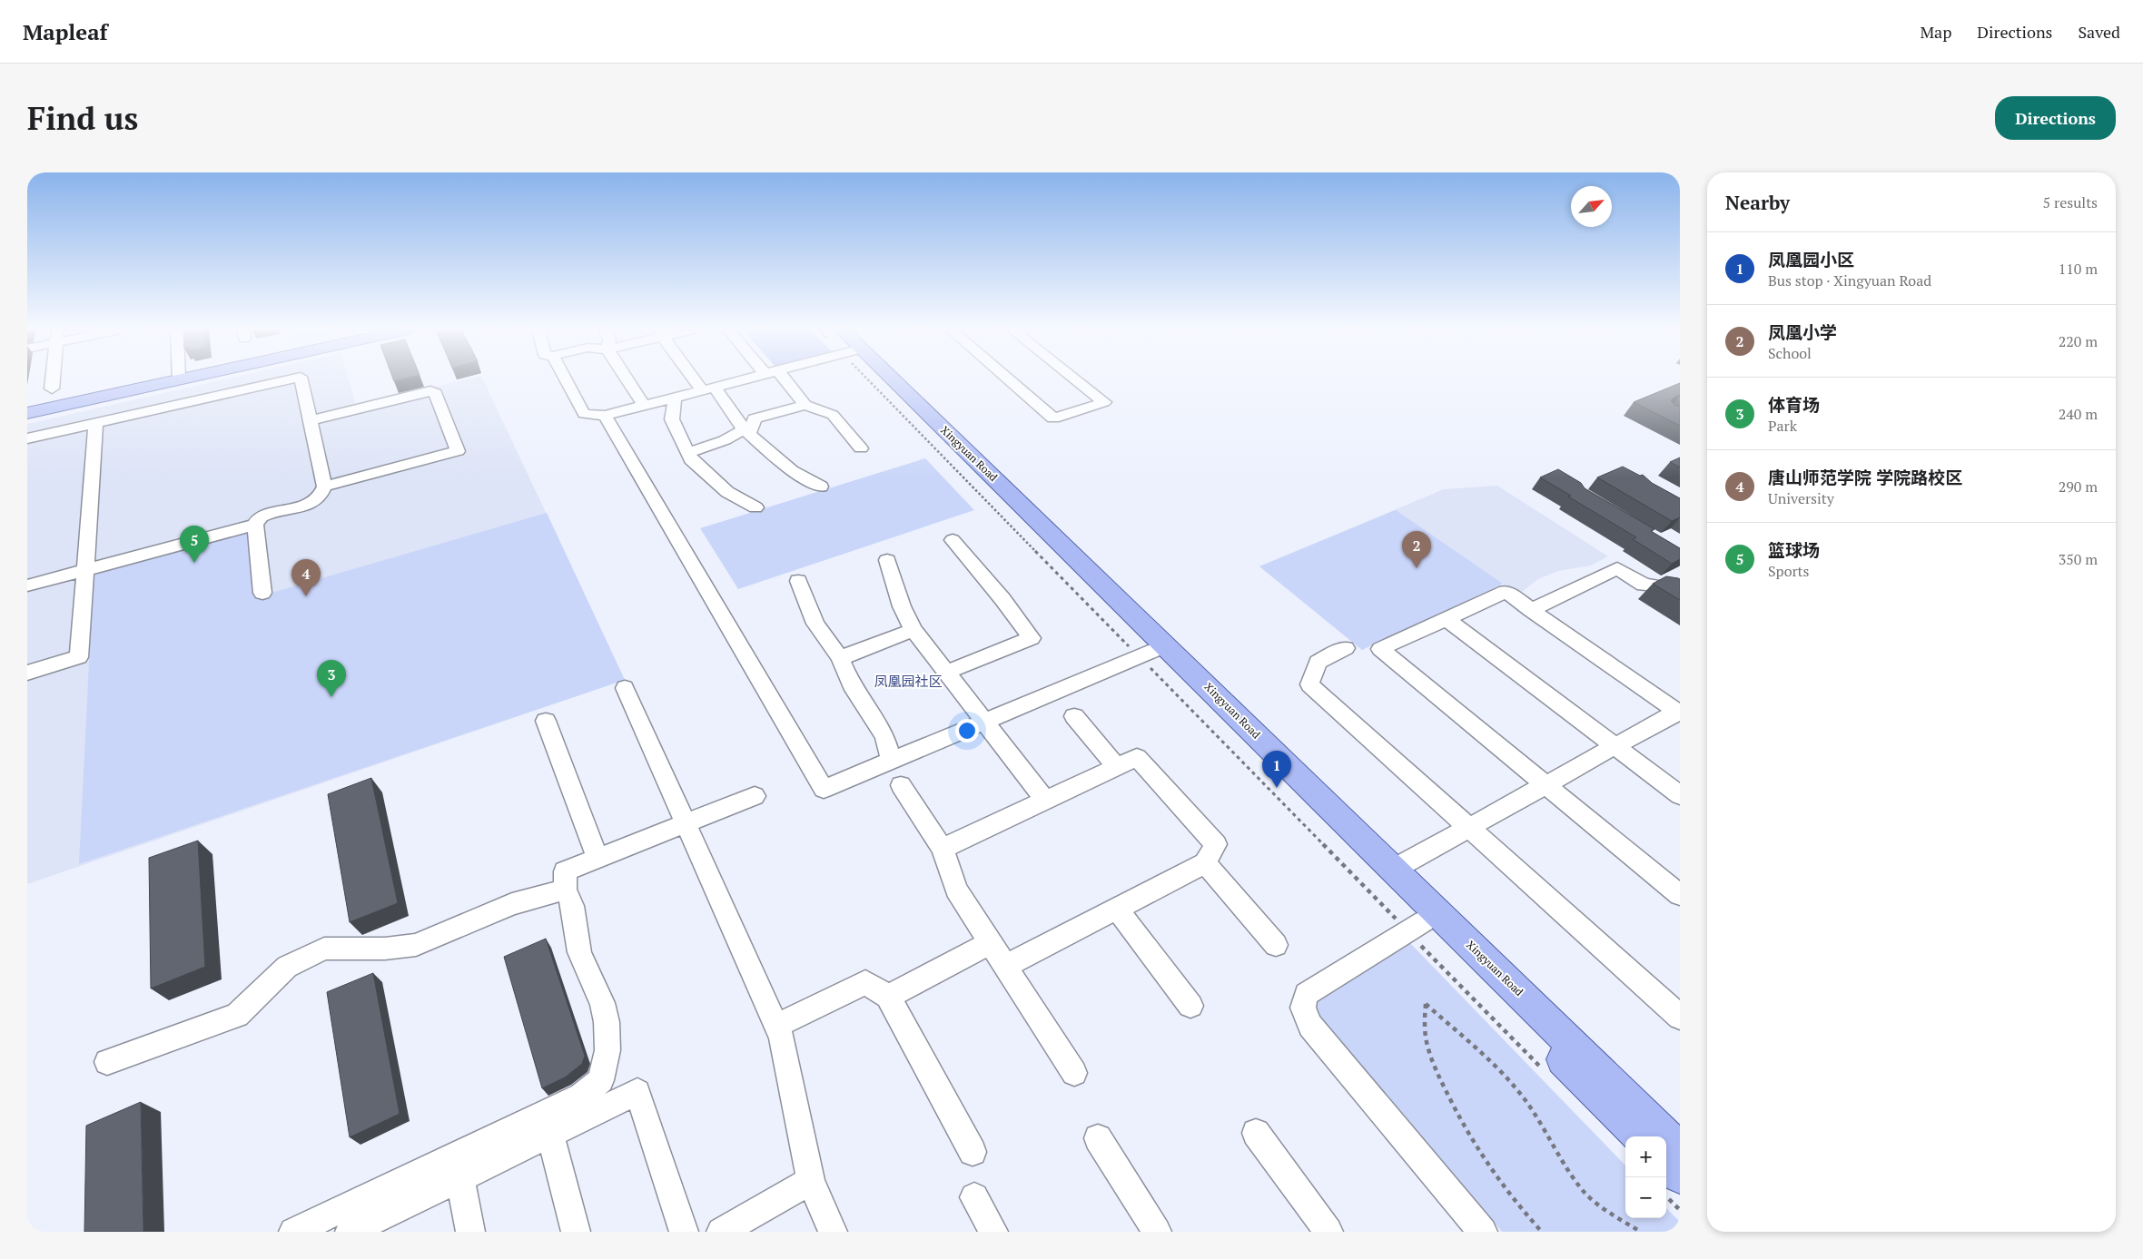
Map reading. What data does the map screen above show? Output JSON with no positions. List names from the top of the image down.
{
  "streets": {
    "main road": ["Xingyuan Road"]
  },
  "districts": ["凤凰园社区"],
  "north": "top right",
  "page": {
    "header": "Mapleaf",
    "nav": ["Map", "Directions", "Saved"],
    "buttons": "Directions",
    "title": "Find us",
    "heading": ["Nearby", "5 results"],
    "list": [
      {
        "mark": "1",
        "name": "凤凰园小区",
        "note": "Bus stop · Xingyuan Road",
        "value": "110 m"
      },
      {
        "mark": "2",
        "name": "凤凰小学",
        "note": "School",
        "value": "220 m"
      },
      {
        "mark": "3",
        "name": "体育场",
        "note": "Park",
        "value": "240 m"
      },
      {
        "mark": "4",
        "name": "唐山师范学院 学院路校区",
        "note": "University",
        "value": "290 m"
      },
      {
        "mark": "5",
        "name": "篮球场",
        "note": "Sports",
        "value": "350 m"
      }
    ],
    "pins": [
      "5",
      "2",
      "4",
      "3",
      "1"
    ],
    "map_buttons": ["+", "−"]
  }
}
